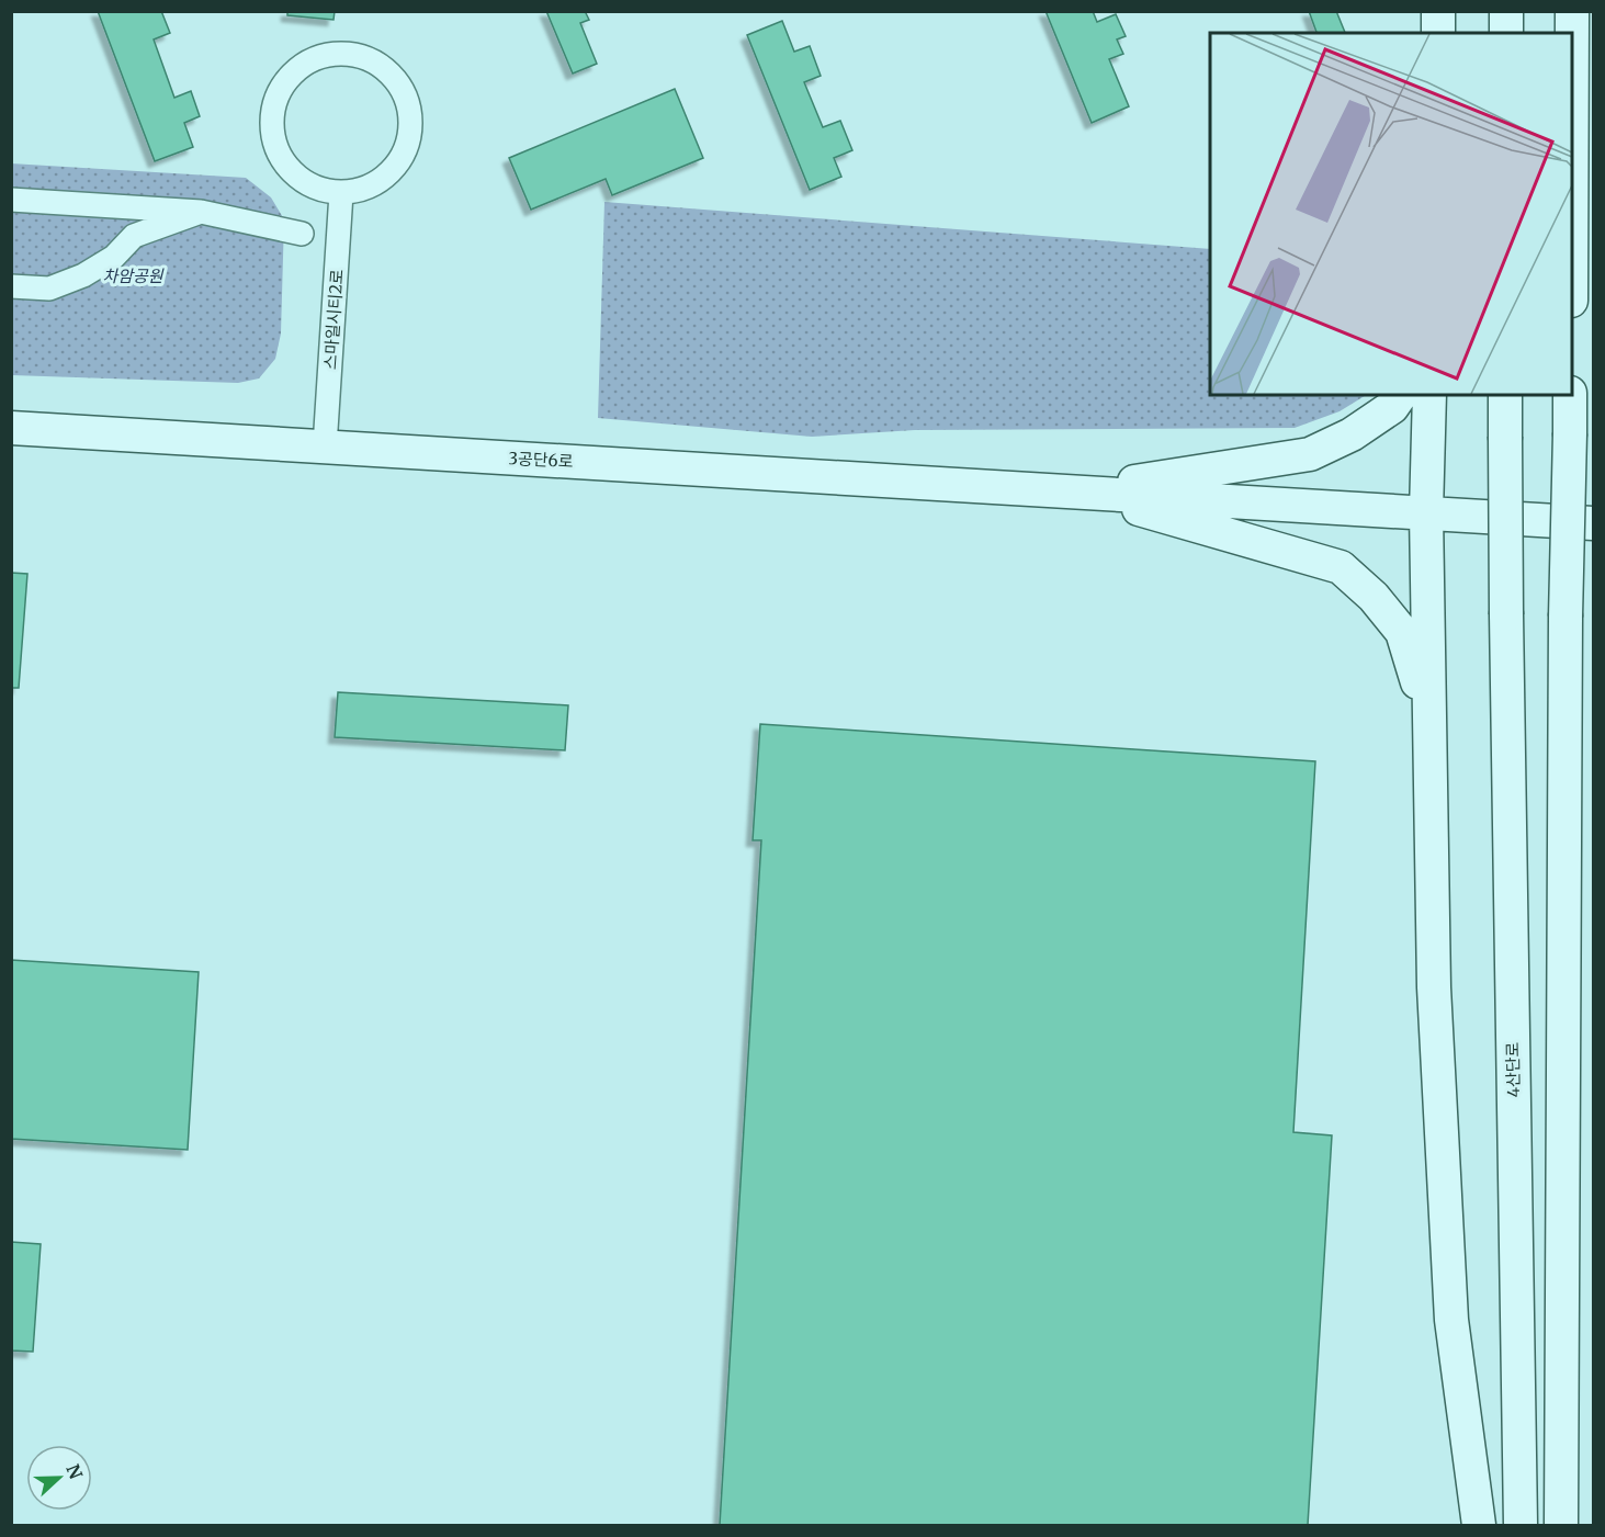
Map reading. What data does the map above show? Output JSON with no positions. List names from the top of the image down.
{
  "streets": {
    "main road": ["3공단6로", "4산단로"],
    "street": ["스마일시티2로"]
  },
  "crossings": [
    ["스마일시티2로", "3공단6로"]
  ],
  "parks": ["차암공원"],
  "north": "right"
}
